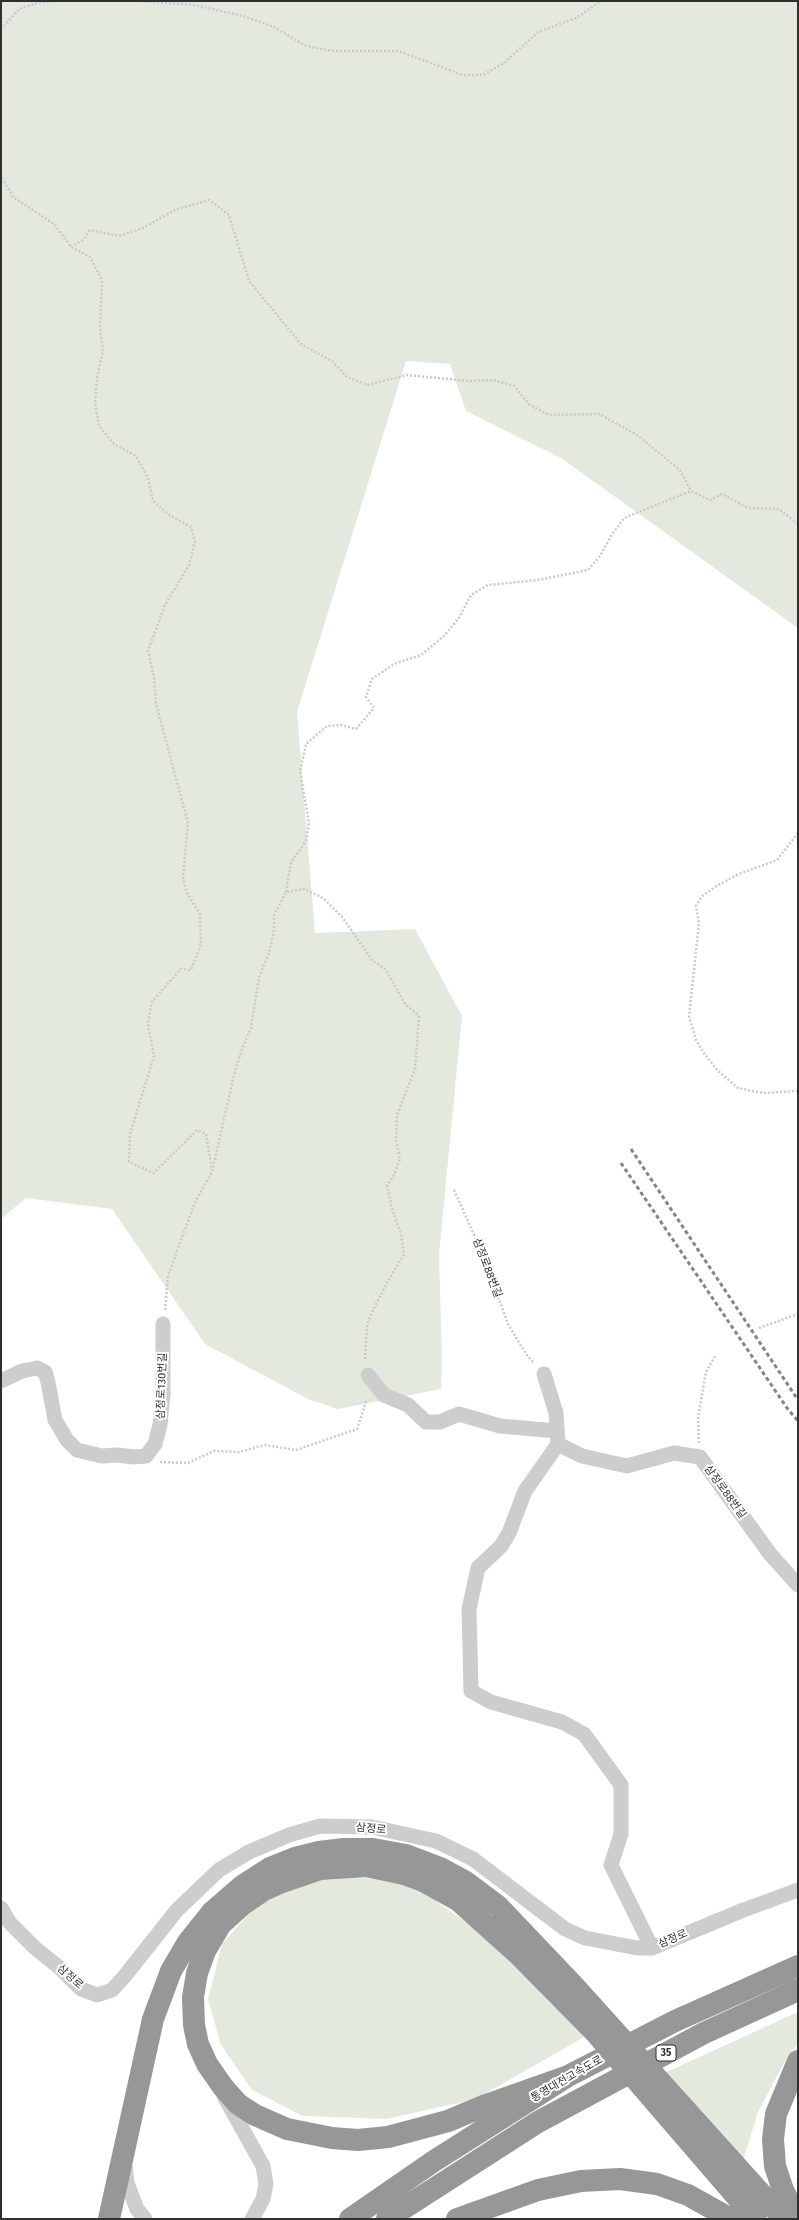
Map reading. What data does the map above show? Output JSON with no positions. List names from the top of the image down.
{
  "streets": {
    "highway": ["35", "통영대전고속도로"],
    "street": ["삼정로88번길", "삼정로130번길", "삼정로"]
  }
}
